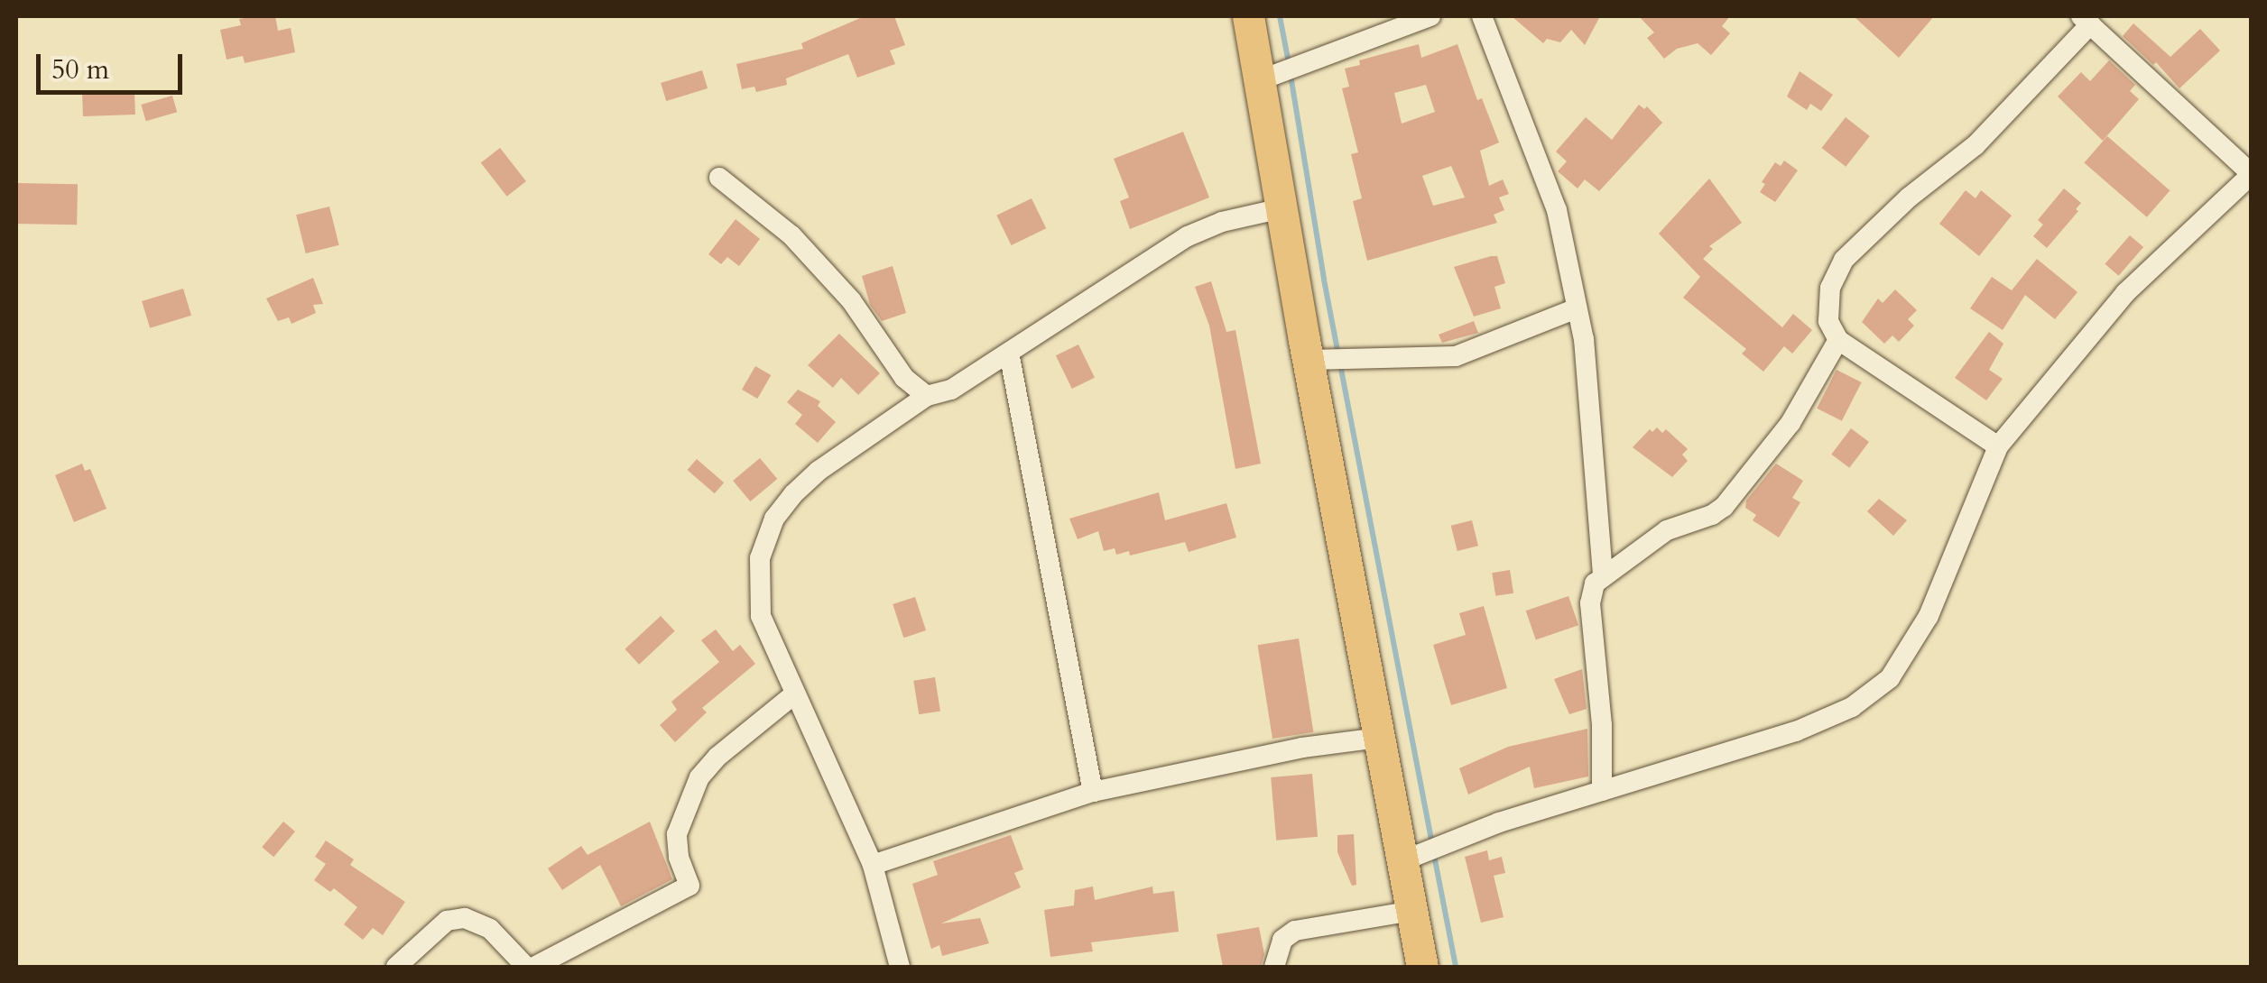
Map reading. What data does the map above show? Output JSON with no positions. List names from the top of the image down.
{
  "scale_bar": "50 m"
}
